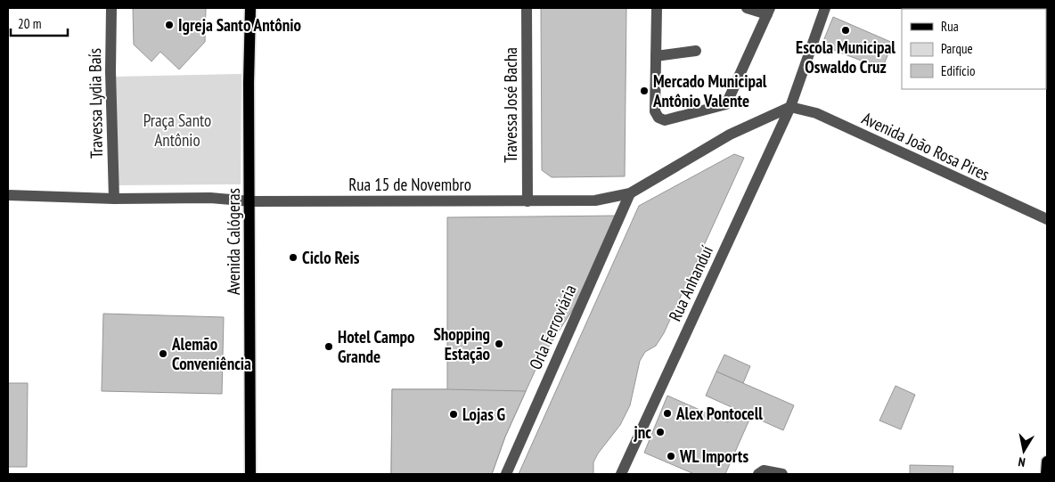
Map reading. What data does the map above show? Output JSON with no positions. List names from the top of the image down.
{
  "streets": {
    "main road": ["Avenida Calógeras"],
    "street": [
      "Travessa Lydia Baís",
      "Travessa José Bacha",
      "Avenida João Rosa Pires",
      "Rua 15 de Novembro",
      "Rua Anhanduí",
      "Orla Ferroviária"
    ]
  },
  "crossings": [
    ["Travessa Lydia Baís", "Rua 15 de Novembro"],
    ["Travessa José Bacha", "Rua 15 de Novembro"],
    ["Avenida João Rosa Pires", "Rua 15 de Novembro"],
    ["Avenida João Rosa Pires", "Rua Anhanduí"],
    ["Rua 15 de Novembro", "Avenida Calógeras"],
    ["Rua 15 de Novembro", "Rua Anhanduí"],
    ["Rua 15 de Novembro", "Orla Ferroviária"]
  ],
  "parks": ["Praça Santo Antônio"],
  "places": [
    "Igreja Santo Antônio",
    "Escola Municipal Oswaldo Cruz",
    "Mercado Municipal Antônio Valente",
    "Ciclo Reis",
    "Shopping Estação",
    "Hotel Campo Grande",
    "Alemão Conveniência",
    "Alex Pontocell",
    "Lojas G",
    "jnc",
    "WL Imports"
  ],
  "legend": ["Rua", "Parque", "Edifício"],
  "scale_bar": "20 m",
  "north": "bottom"
}
